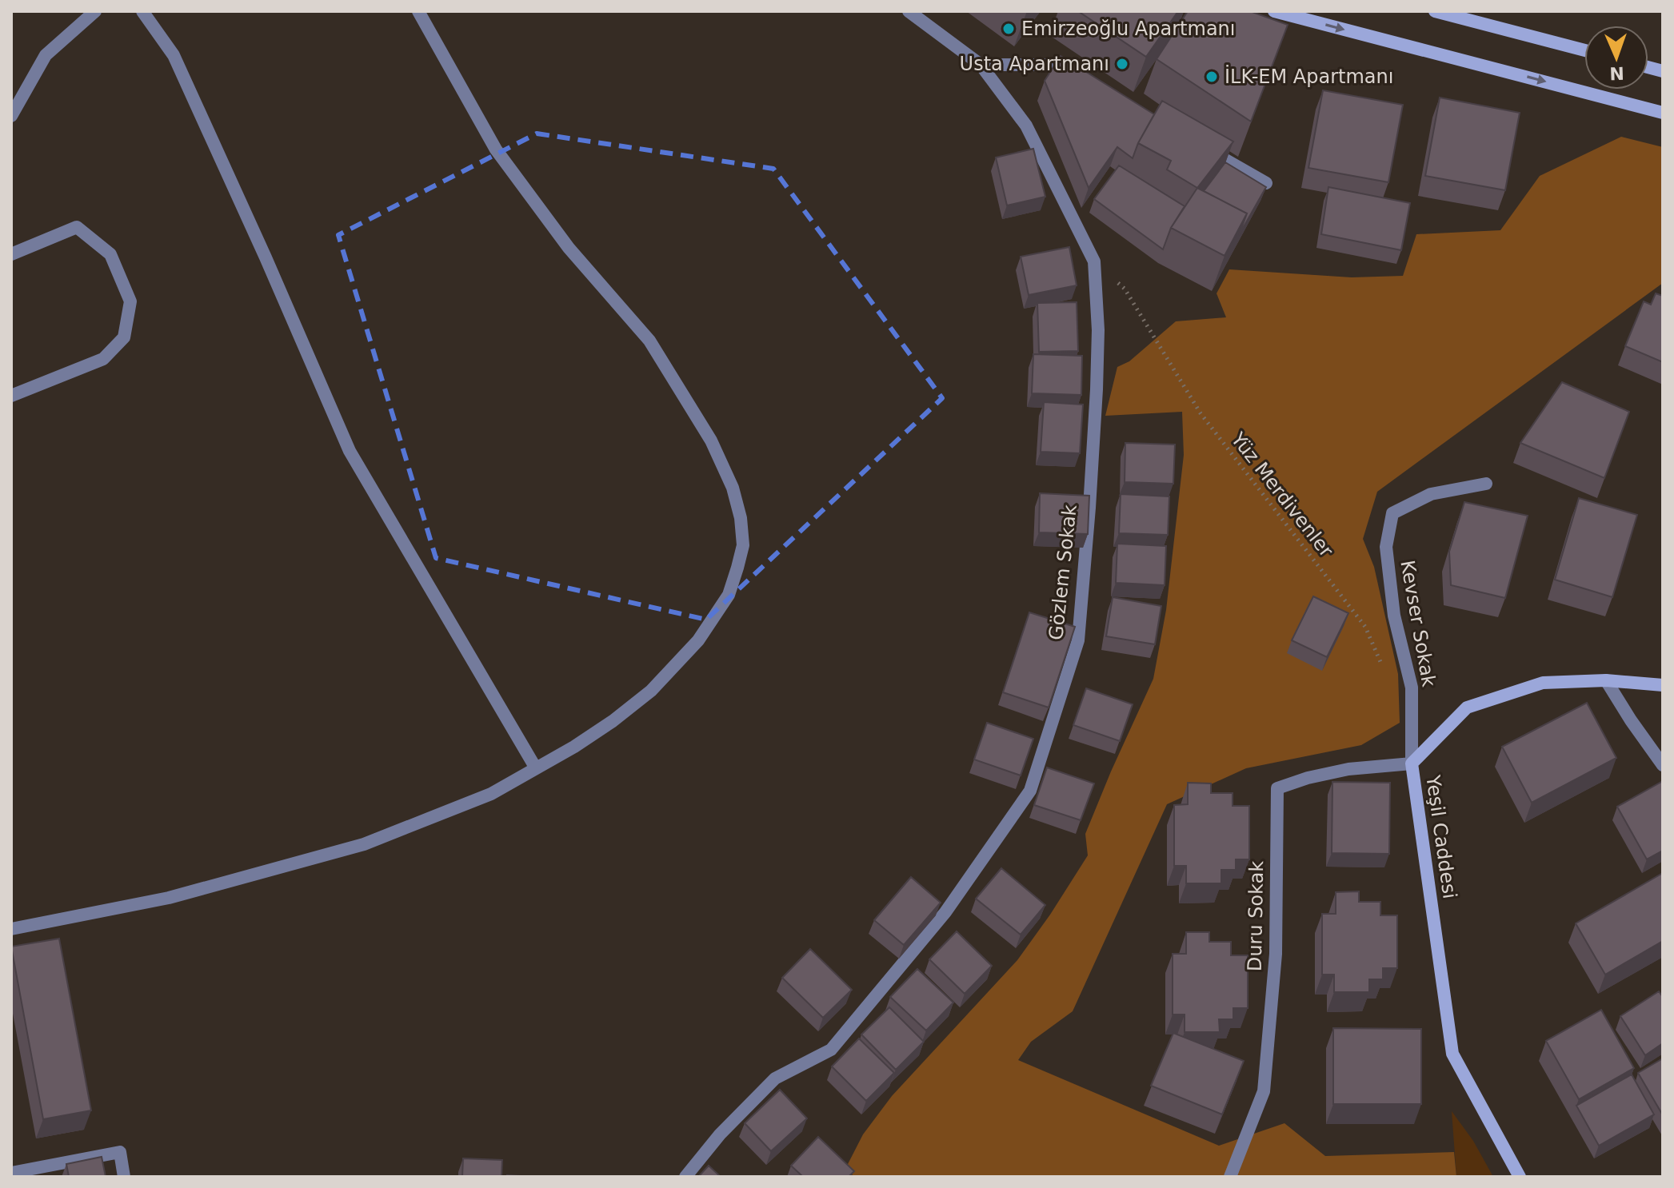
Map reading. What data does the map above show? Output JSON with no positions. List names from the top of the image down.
{
  "streets": {
    "street": [
      "Gözlem Sokak",
      "Kevser Sokak",
      "Yeşil Caddesi",
      "Duru Sokak"
    ],
    "path": ["Yüz Merdivenler"]
  },
  "crossings": [
    ["Yüz Merdivenler", "Gözlem Sokak"],
    ["Kevser Sokak", "Yeşil Caddesi"],
    ["Kevser Sokak", "Duru Sokak"],
    ["Yeşil Caddesi", "Duru Sokak"]
  ],
  "places": ["Emirzeoğlu Apartmanı", "Usta Apartmanı", "İLK-EM Apartmanı"],
  "north": "bottom"
}
